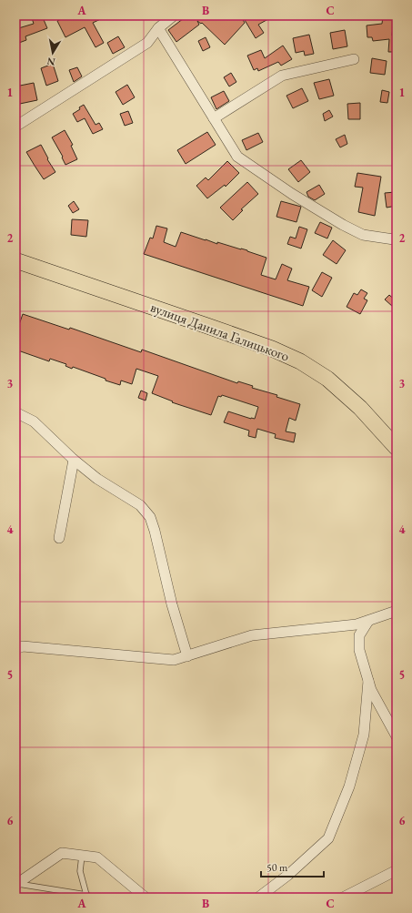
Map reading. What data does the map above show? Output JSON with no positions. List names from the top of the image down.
{
  "streets": {
    "main road": ["вулиця Данила Галицького"]
  },
  "scale_bar": "50 m",
  "north": "bottom",
  "grid": {
    "columns": ["A", "B", "C"],
    "rows": [
      "1",
      "2",
      "3",
      "4",
      "5",
      "6"
    ]
  }
}
